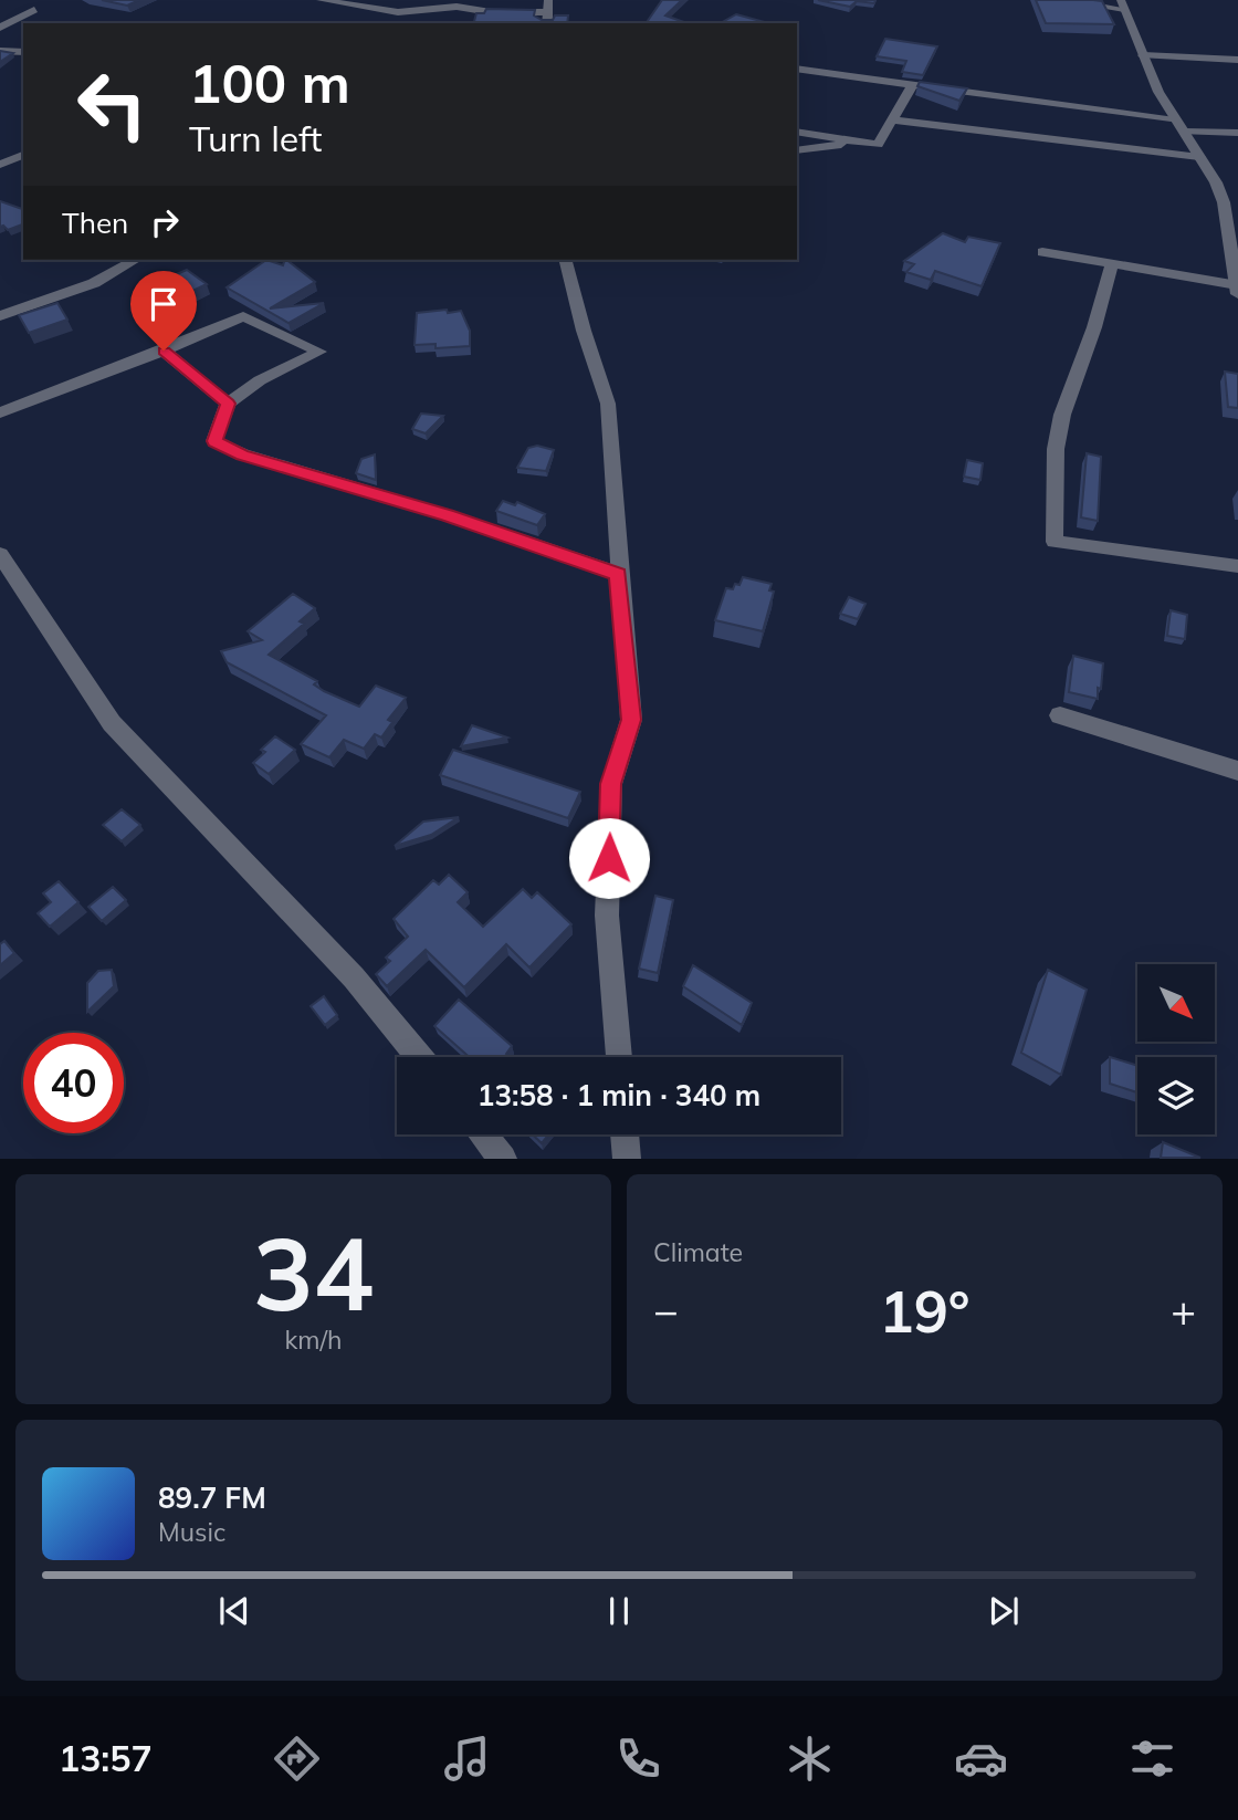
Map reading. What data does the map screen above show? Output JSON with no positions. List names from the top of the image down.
{
  "north": "bottom right",
  "page": {
    "turn": ["100 m", "Turn left"],
    "then": "Then",
    "limit": "40",
    "trip": "13:58 · 1 min · 340 m",
    "tile": [
      ["34", "km/h"],
      "Climate"
    ],
    "heat": ["−", "19°", "+"],
    "song": ["89.7 FM", "Music"],
    "tabs": "13:57"
  }
}
